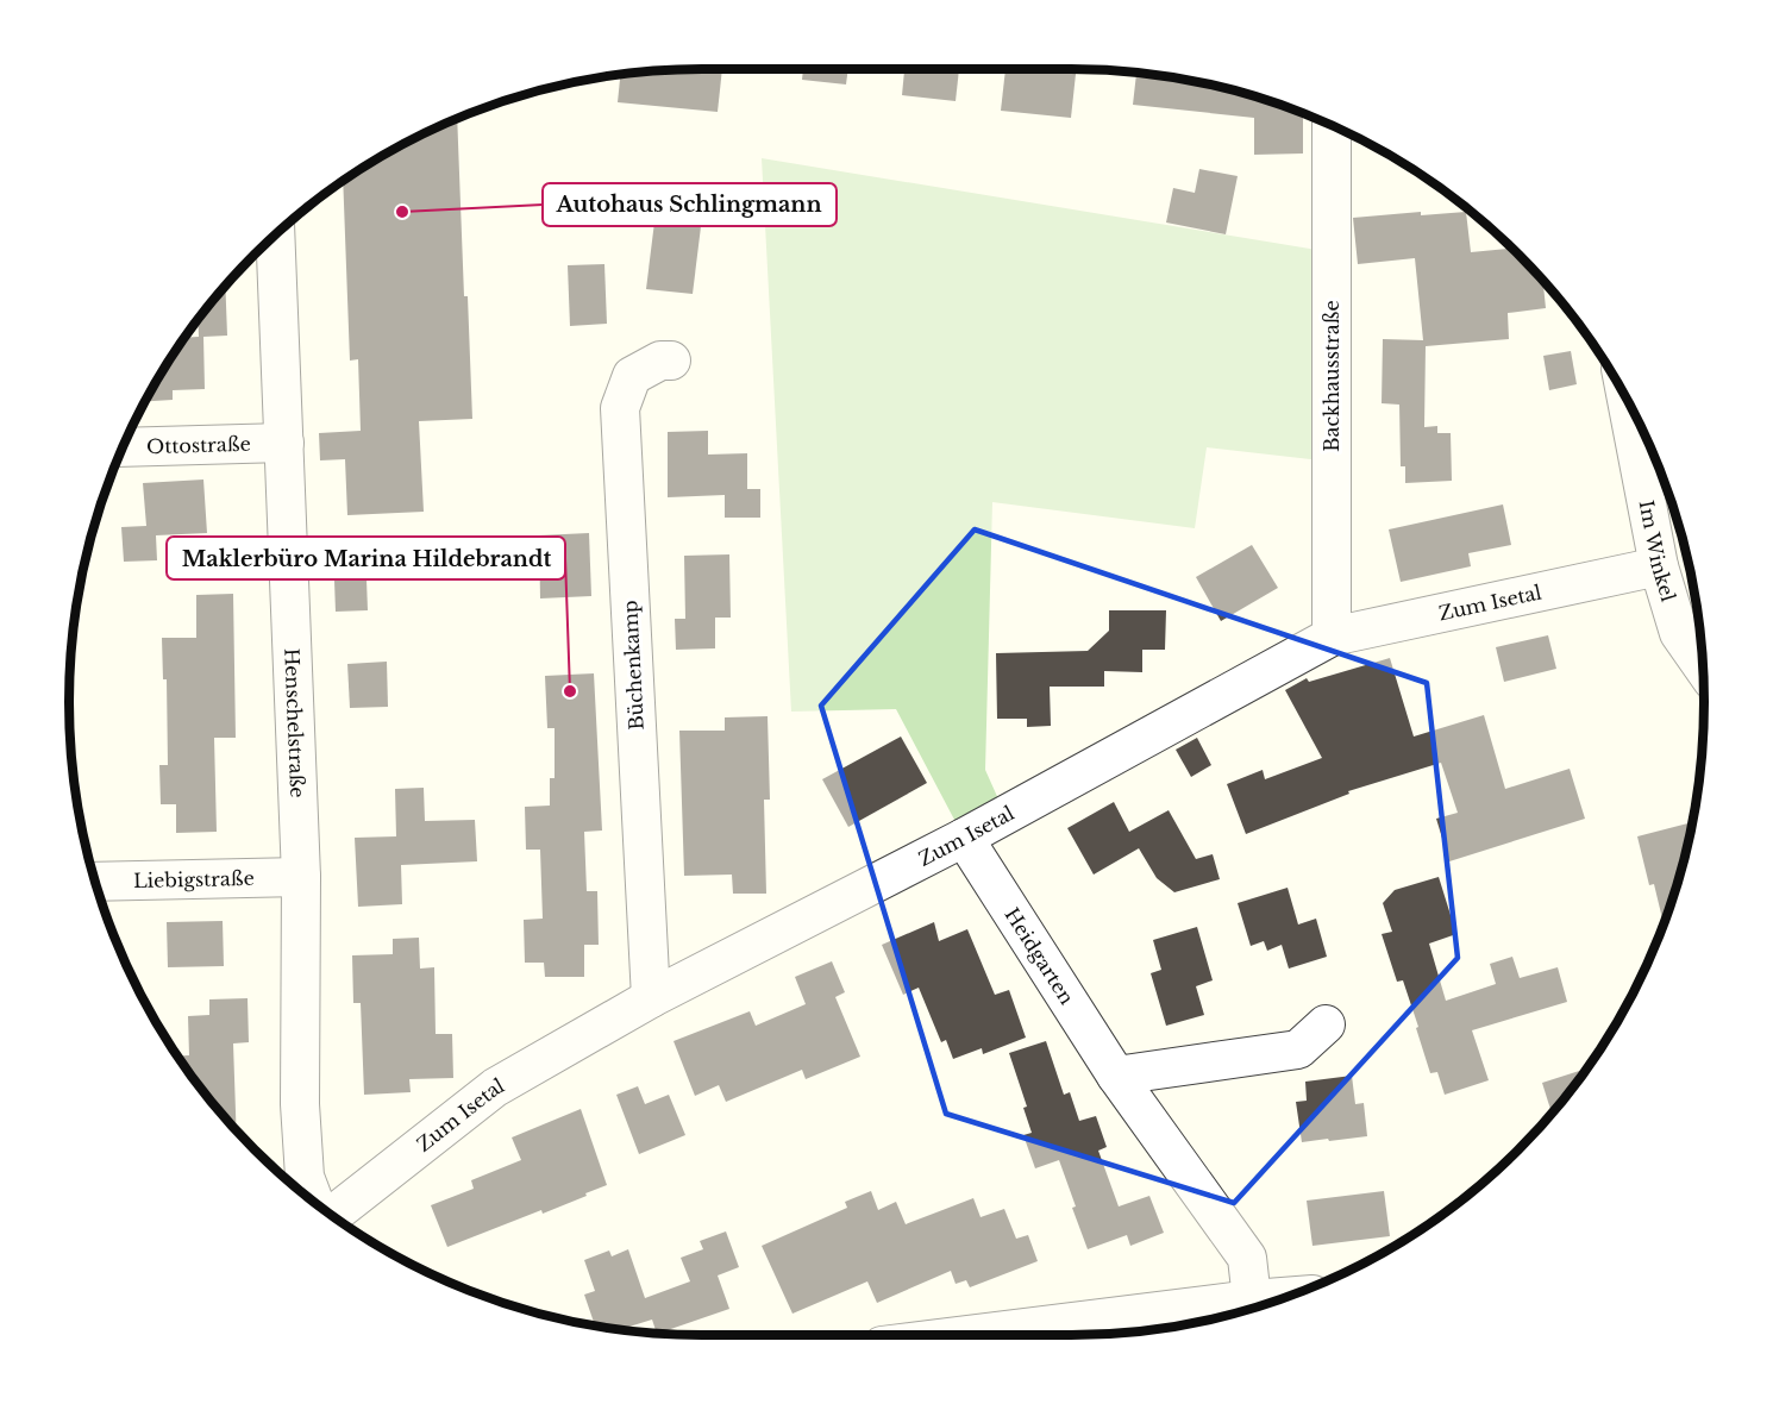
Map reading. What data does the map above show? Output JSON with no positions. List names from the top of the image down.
{
  "streets": {
    "street": [
      "Backhausstraße",
      "Ottostraße",
      "Im Winkel",
      "Zum Isetal",
      "Büchenkamp",
      "Henschelstraße",
      "Liebigstraße",
      "Heidgarten"
    ]
  },
  "crossings": [
    ["Backhausstraße", "Zum Isetal"],
    ["Ottostraße", "Henschelstraße"],
    ["Im Winkel", "Zum Isetal"],
    ["Zum Isetal", "Büchenkamp"],
    ["Zum Isetal", "Heidgarten"],
    ["Henschelstraße", "Liebigstraße"]
  ],
  "places": ["Autohaus Schlingmann", "Maklerbüro Marina Hildebrandt"]
}
